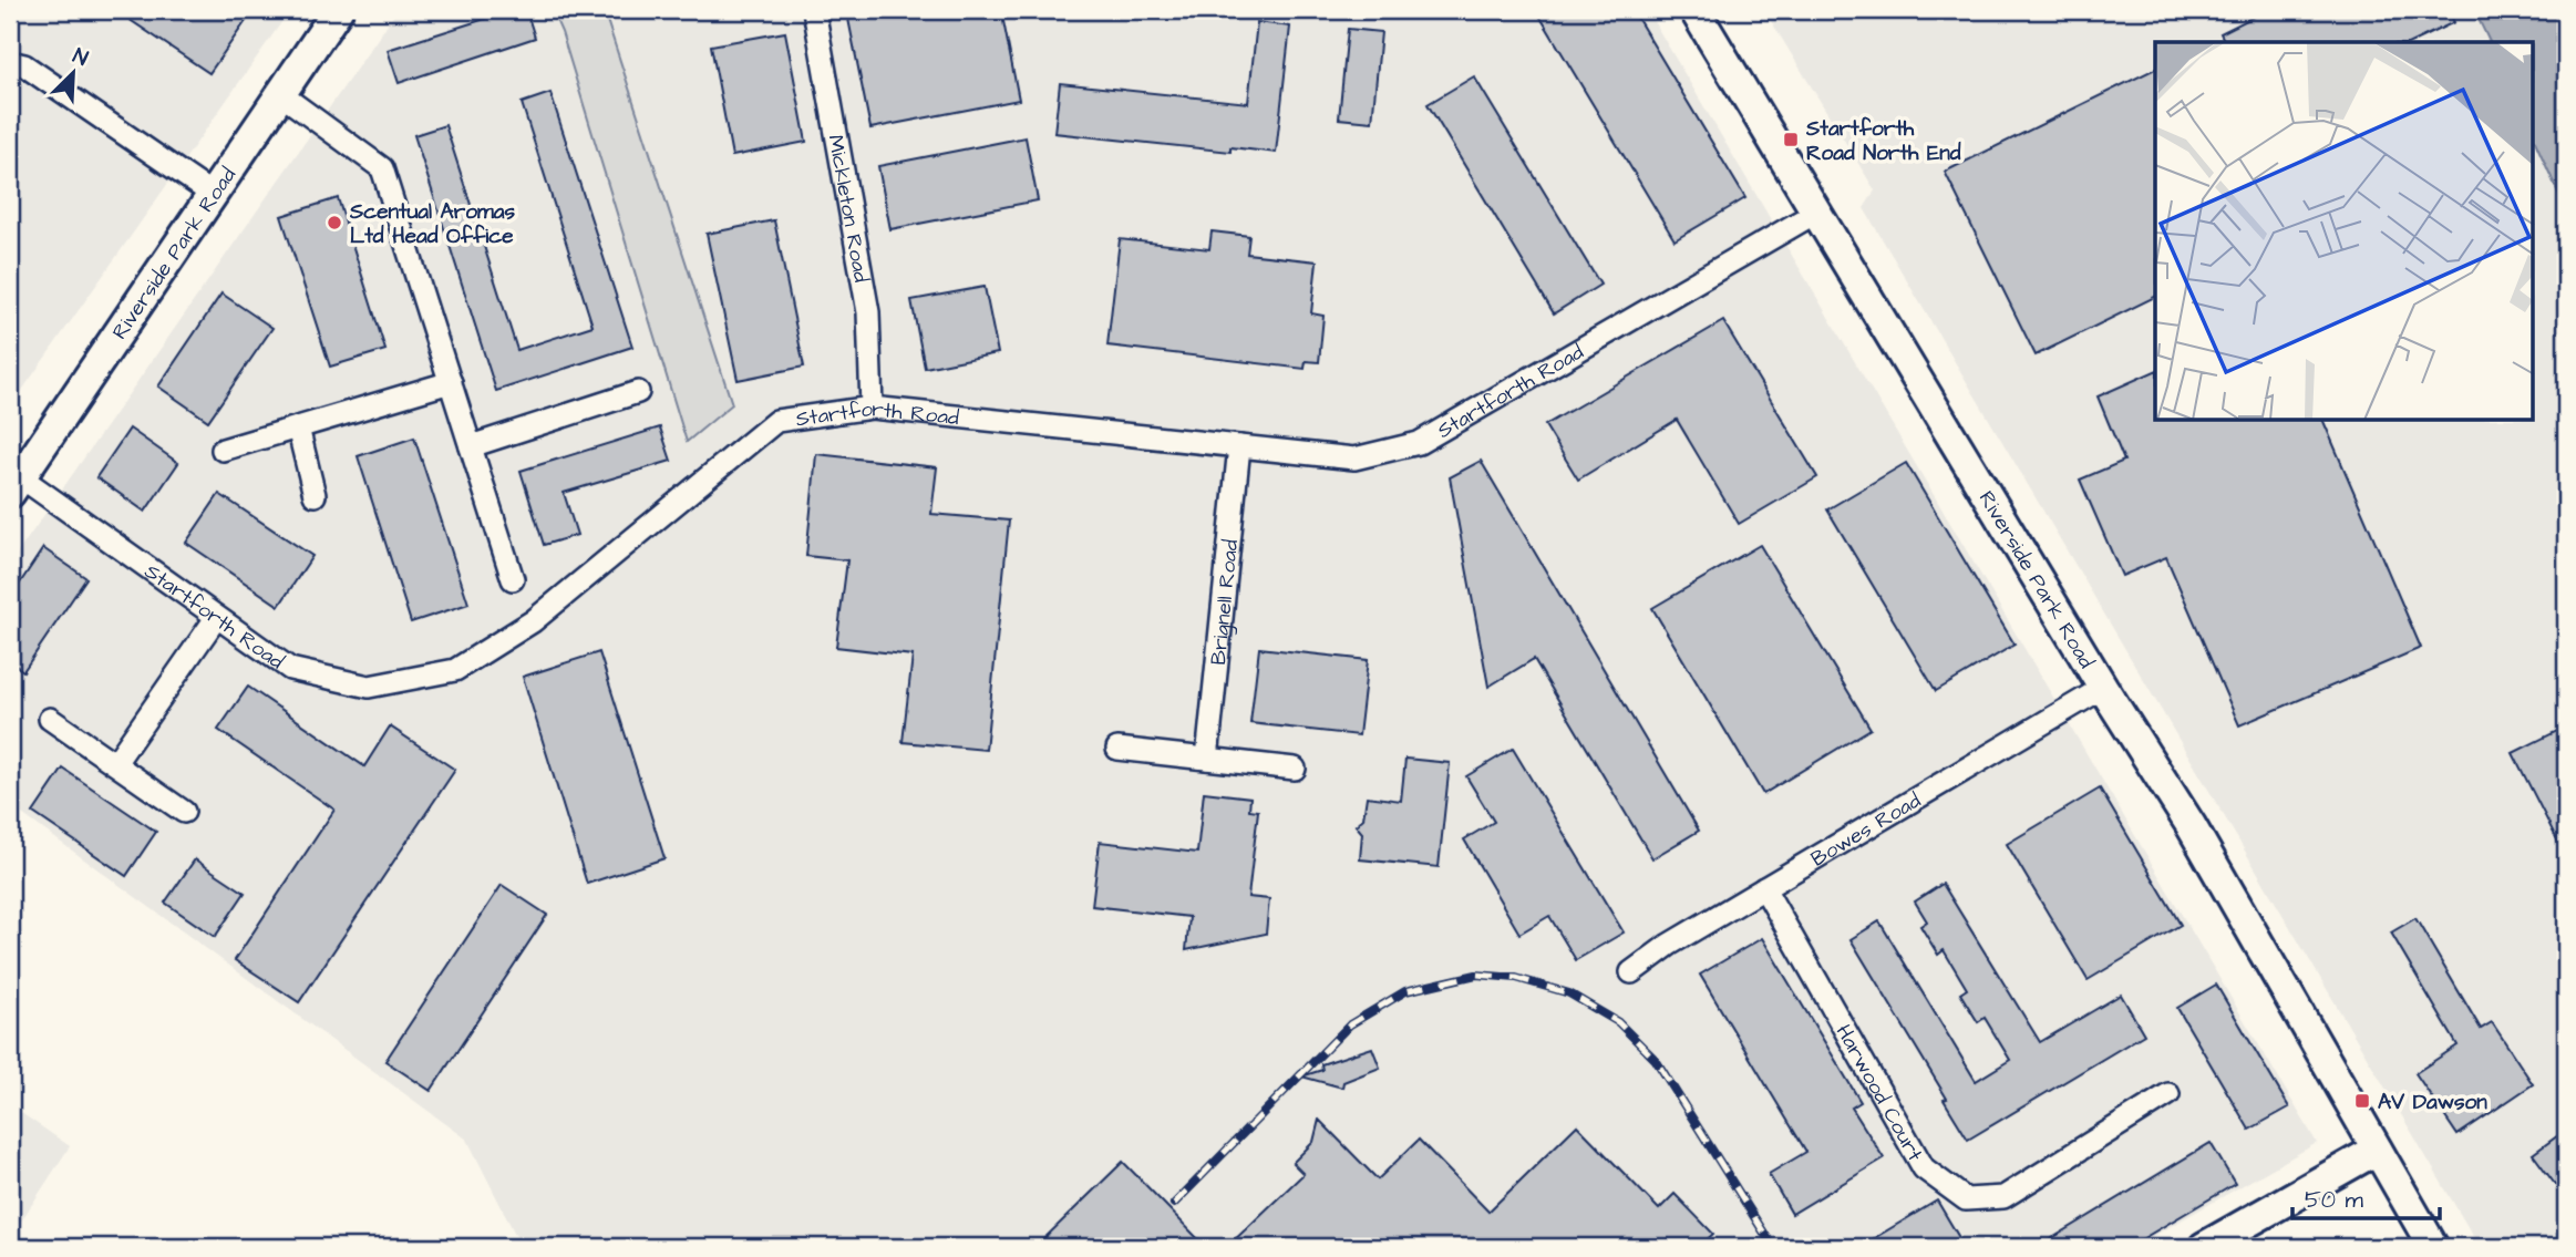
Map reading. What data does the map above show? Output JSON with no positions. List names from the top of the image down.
{
  "streets": {
    "street": [
      "Mickleton Road",
      "Riverside Park Road",
      "Startforth Road",
      "Brignell Road",
      "Bowes Road",
      "Harwood Court"
    ]
  },
  "crossings": [
    ["Mickleton Road", "Startforth Road"],
    ["Riverside Park Road", "Startforth Road"],
    ["Riverside Park Road", "Bowes Road"],
    ["Startforth Road", "Brignell Road"],
    ["Bowes Road", "Harwood Court"]
  ],
  "places": {
    "transit": ["Startforth Road North End", "AV Dawson"],
    "other": ["Scentual Aromas Ltd Head Office"]
  },
  "scale_bar": "50 m",
  "north": "top right"
}
